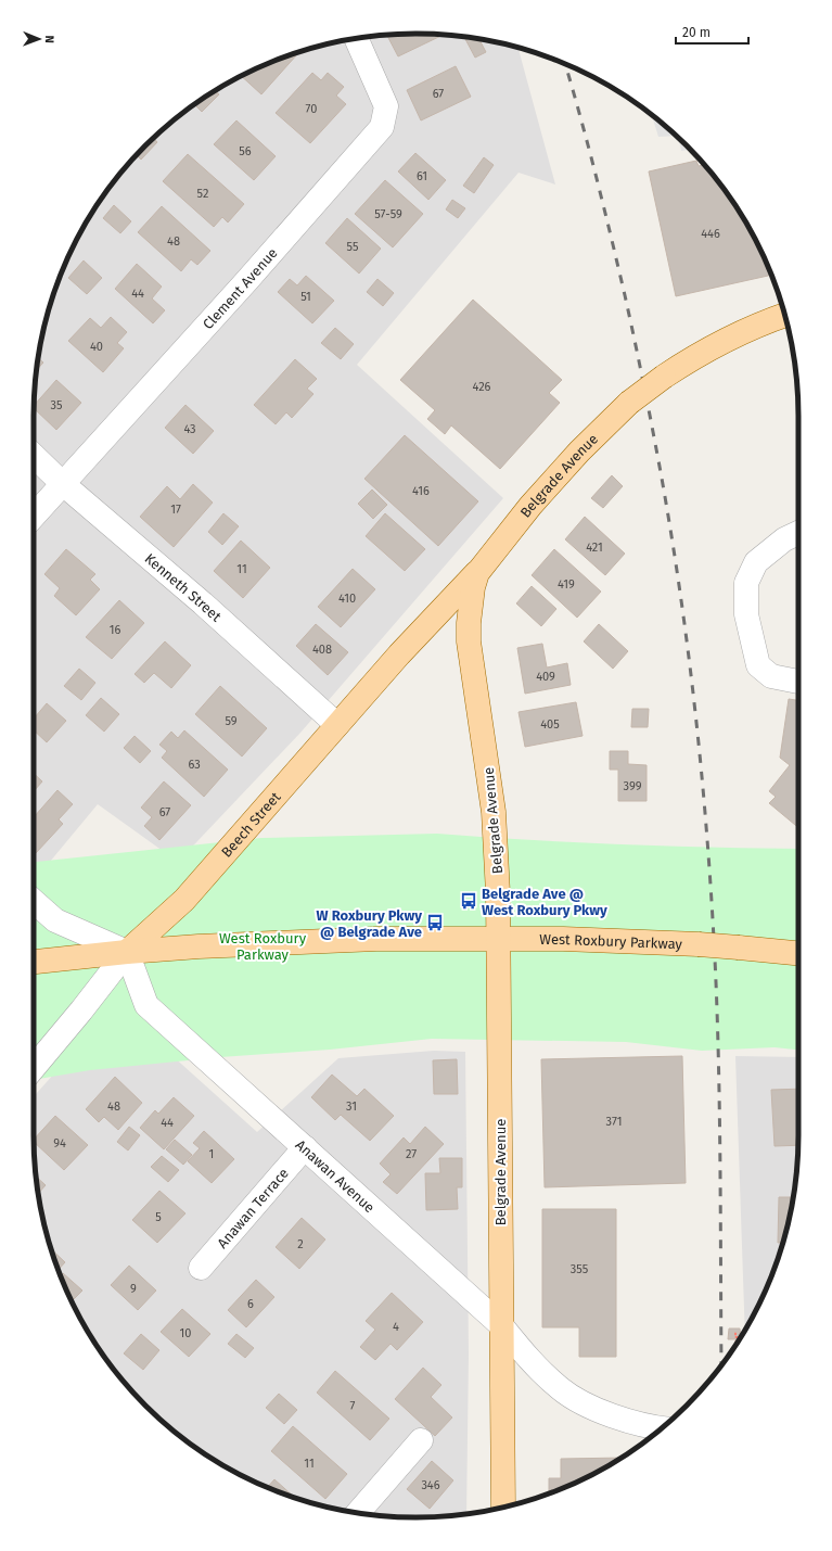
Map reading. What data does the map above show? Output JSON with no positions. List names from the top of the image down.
{
  "streets": {
    "main road": ["Belgrade Avenue", "Beech Street", "West Roxbury Parkway"],
    "street": [
      "Clement Avenue",
      "Kenneth Street",
      "Anawan Avenue",
      "Anawan Terrace"
    ]
  },
  "crossings": [
    ["Clement Avenue", "Kenneth Street"],
    ["Belgrade Avenue", "Beech Street"],
    ["Belgrade Avenue", "West Roxbury Parkway"],
    ["Belgrade Avenue", "Anawan Avenue"],
    ["Kenneth Street", "Beech Street"],
    ["Beech Street", "West Roxbury Parkway"],
    ["Beech Street", "Anawan Avenue"],
    ["West Roxbury Parkway", "Anawan Avenue"],
    ["Anawan Avenue", "Anawan Terrace"]
  ],
  "parks": ["West Roxbury Parkway"],
  "places": {
    "bus stop": ["Belgrade Ave @ West Roxbury Pkwy", "W Roxbury Pkwy @ Belgrade Ave"]
  },
  "house_numbers": [
    "67",
    "70",
    "56",
    "61",
    "52",
    "57-59",
    "446",
    "48",
    "55",
    "44",
    "51",
    "40",
    "426",
    "35",
    "43",
    "416",
    "17",
    "421",
    "11",
    "419",
    "410",
    "16",
    "408",
    "409",
    "59",
    "405",
    "63",
    "399",
    "67",
    "48",
    "31",
    "371",
    "44",
    "94",
    "1",
    "27",
    "5",
    "2",
    "355",
    "9",
    "6",
    "4",
    "10",
    "7",
    "11",
    "346"
  ],
  "scale_bar": "20 m",
  "north": "right"
}
